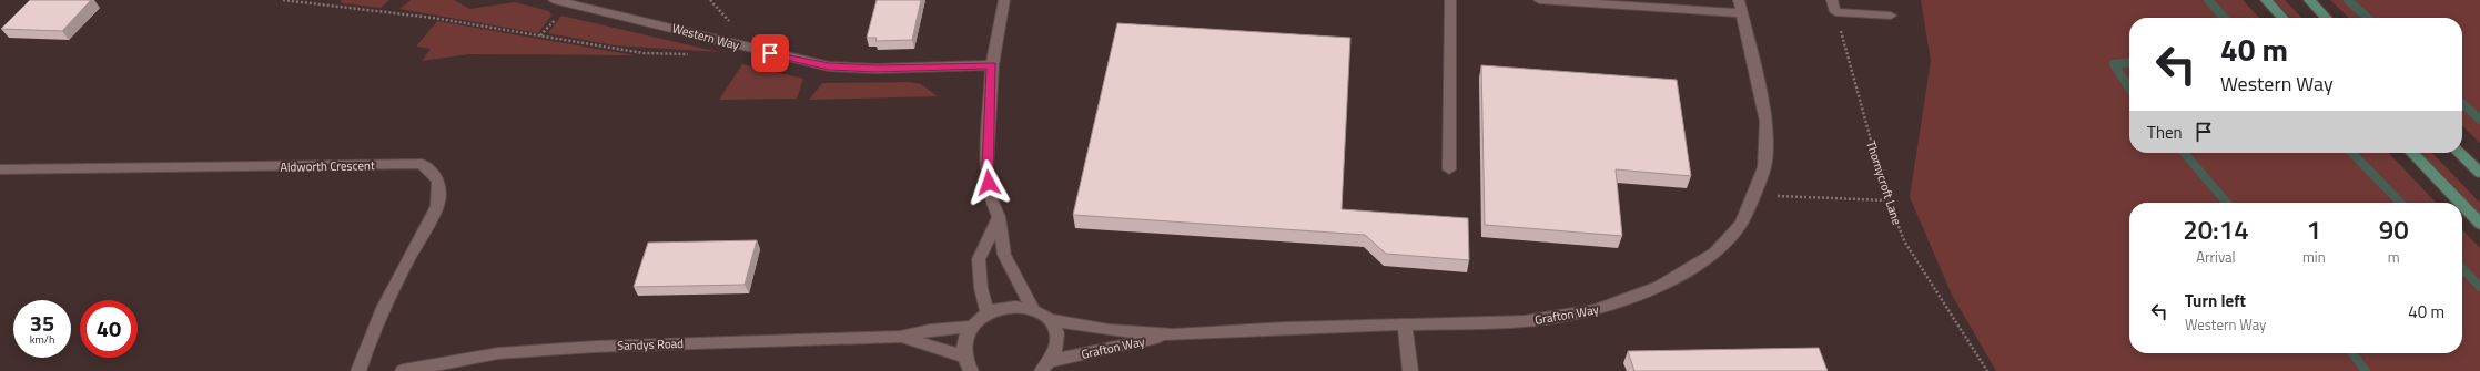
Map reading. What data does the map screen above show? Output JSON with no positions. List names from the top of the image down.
{
  "streets": {
    "street": [
      "Western Way",
      "Aldworth Crescent",
      "Grafton Way",
      "Sandys Road"
    ],
    "path": ["Thornycroft Lane"]
  },
  "page": {
    "turn": ["40 m", "Western Way"],
    "then": "Then",
    "eta": [
      "20:14",
      "Arrival",
      "1",
      "min",
      "90",
      "m"
    ],
    "list": [
      {
        "name": "Turn left",
        "note": "Western Way",
        "value": "40 m"
      }
    ],
    "speed": "35 km/h",
    "limit": "40"
  }
}
